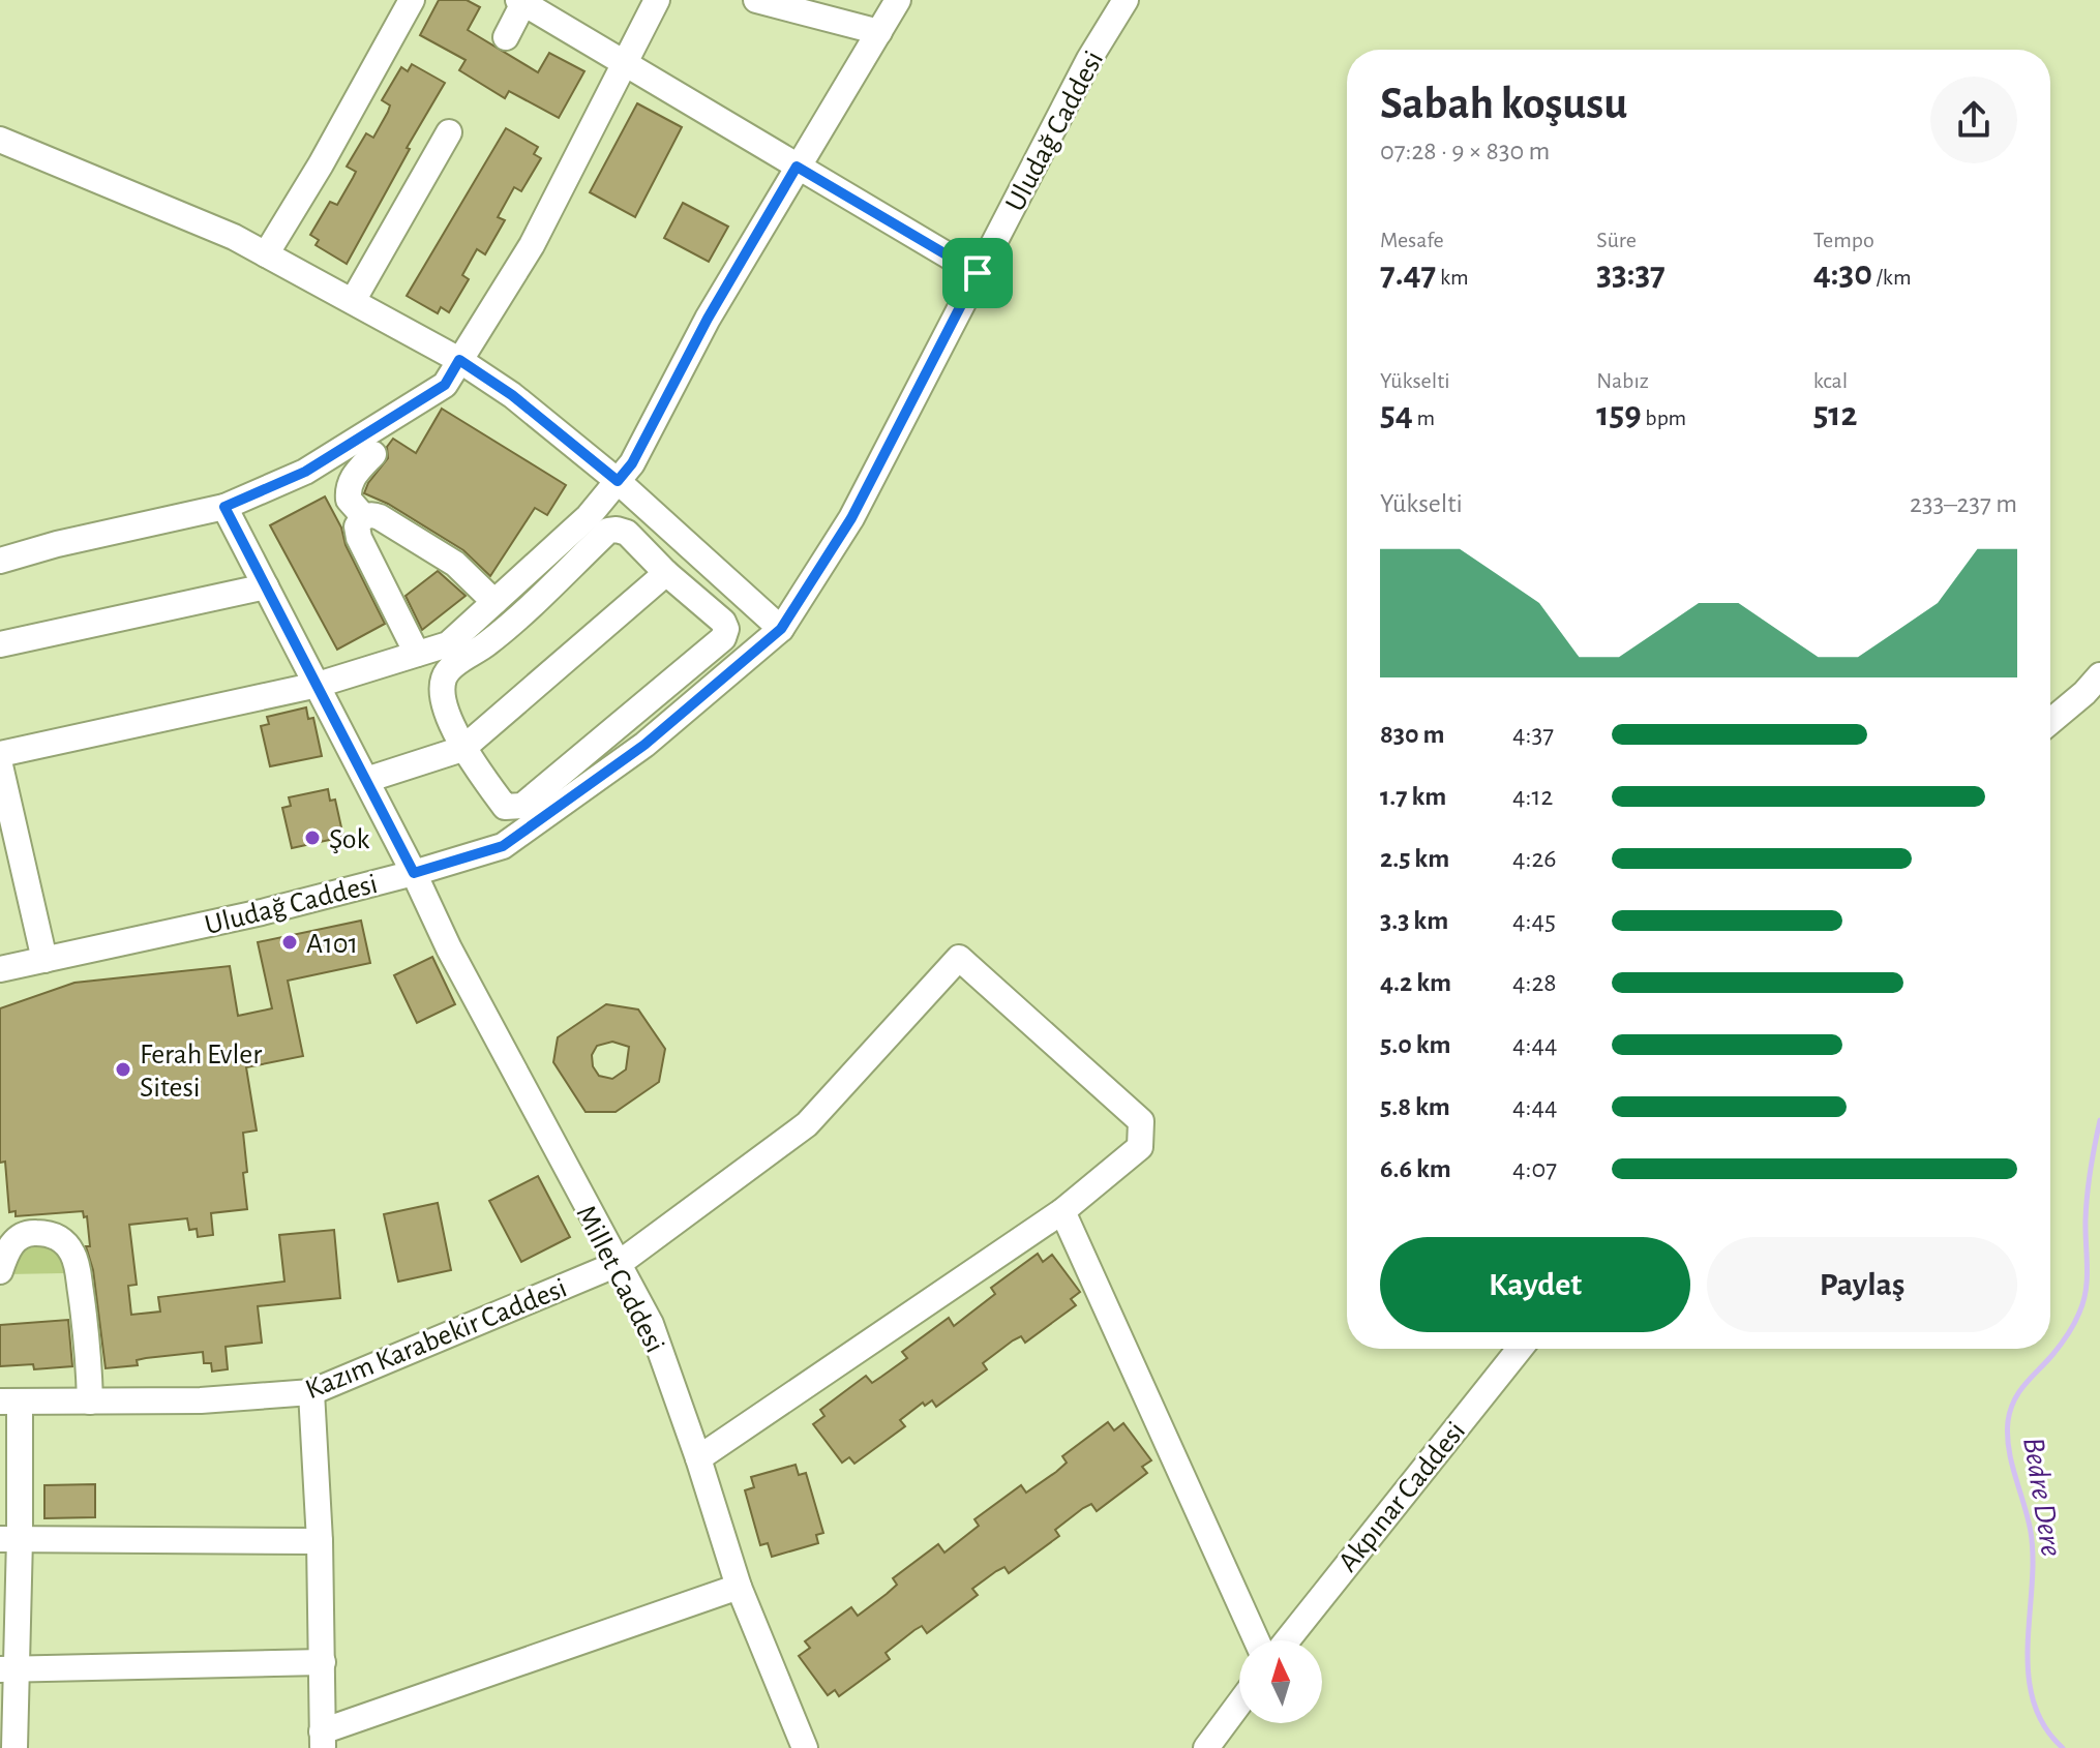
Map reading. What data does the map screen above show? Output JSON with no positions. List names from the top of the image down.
{
  "streets": {
    "street": [
      "Uludağ Caddesi",
      "Millet Caddesi",
      "Kazım Karabekir Caddesi",
      "Akpınar Caddesi"
    ]
  },
  "crossings": [
    ["Uludağ Caddesi", "Millet Caddesi"],
    ["Millet Caddesi", "Kazım Karabekir Caddesi"]
  ],
  "water": ["Bedre Dere"],
  "places": ["Şok", "A101", "Ferah Evler Sitesi"],
  "north": "top",
  "page": {
    "heading": ["Sabah koşusu", "07:28 · 9 × 830 m"],
    "stats": [
      ["Mesafe", "7.47 km"],
      ["Süre", "33:37"],
      ["Tempo", "4:30 /km"],
      ["Yükselti", "54 m"],
      ["Nabız", "159 bpm"],
      ["kcal", "512"]
    ],
    "chart": ["Yükselti", "233–237 m"],
    "list": [
      {
        "name": "830 m",
        "note": "4:37"
      },
      {
        "name": "1.7 km",
        "note": "4:12"
      },
      {
        "name": "2.5 km",
        "note": "4:26"
      },
      {
        "name": "3.3 km",
        "note": "4:45"
      },
      {
        "name": "4.2 km",
        "note": "4:28"
      },
      {
        "name": "5.0 km",
        "note": "4:44"
      },
      {
        "name": "5.8 km",
        "note": "4:44"
      },
      {
        "name": "6.6 km",
        "note": "4:07"
      }
    ],
    "buttons": ["Kaydet", "Paylaş"]
  }
}
